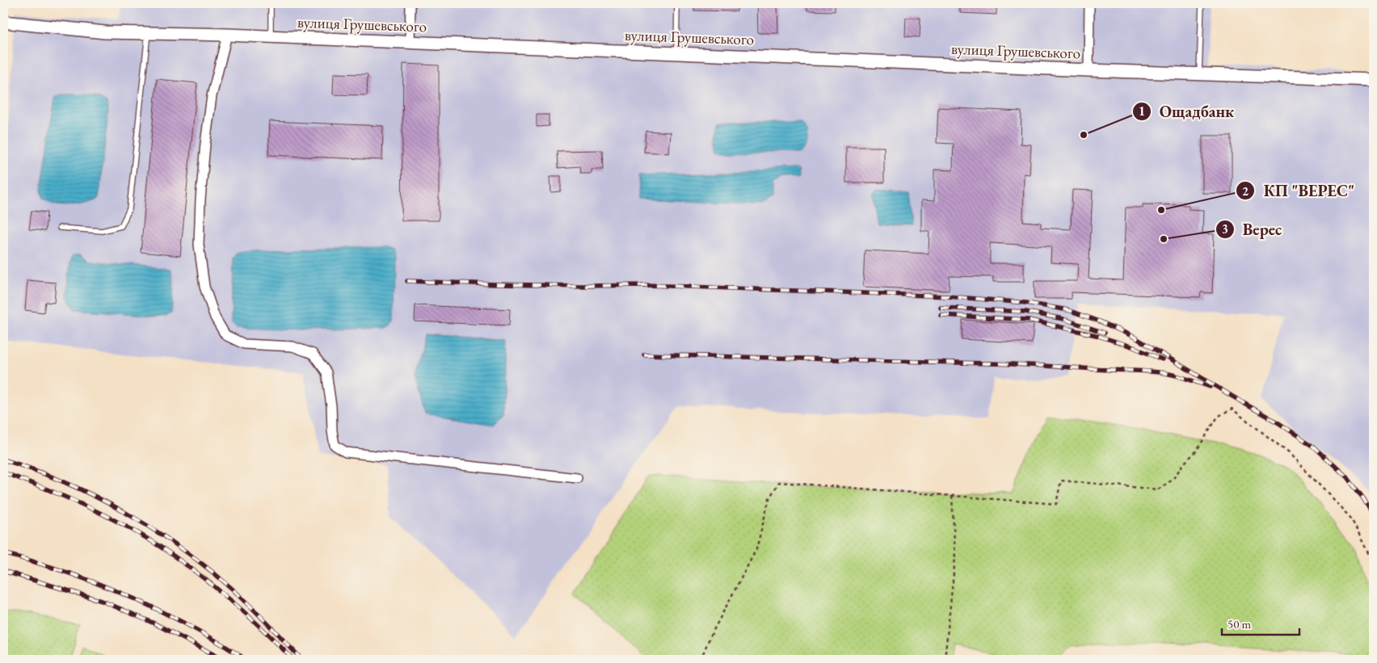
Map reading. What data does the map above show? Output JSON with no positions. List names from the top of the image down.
{
  "streets": {
    "street": ["вулиця Грушевського"]
  },
  "places": ["Ощадбанк", "КП \"ВЕРЕС\"", "Верес"],
  "scale_bar": "50 m"
}
